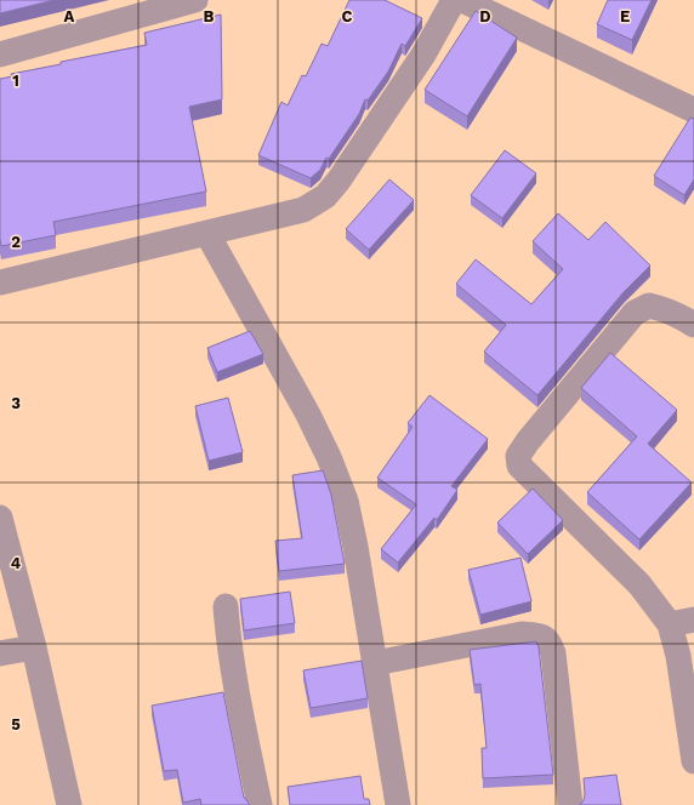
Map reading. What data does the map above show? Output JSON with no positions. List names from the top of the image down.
{
  "grid": {
    "columns": [
      "A",
      "B",
      "C",
      "D",
      "E"
    ],
    "rows": [
      "1",
      "2",
      "3",
      "4",
      "5"
    ]
  }
}
